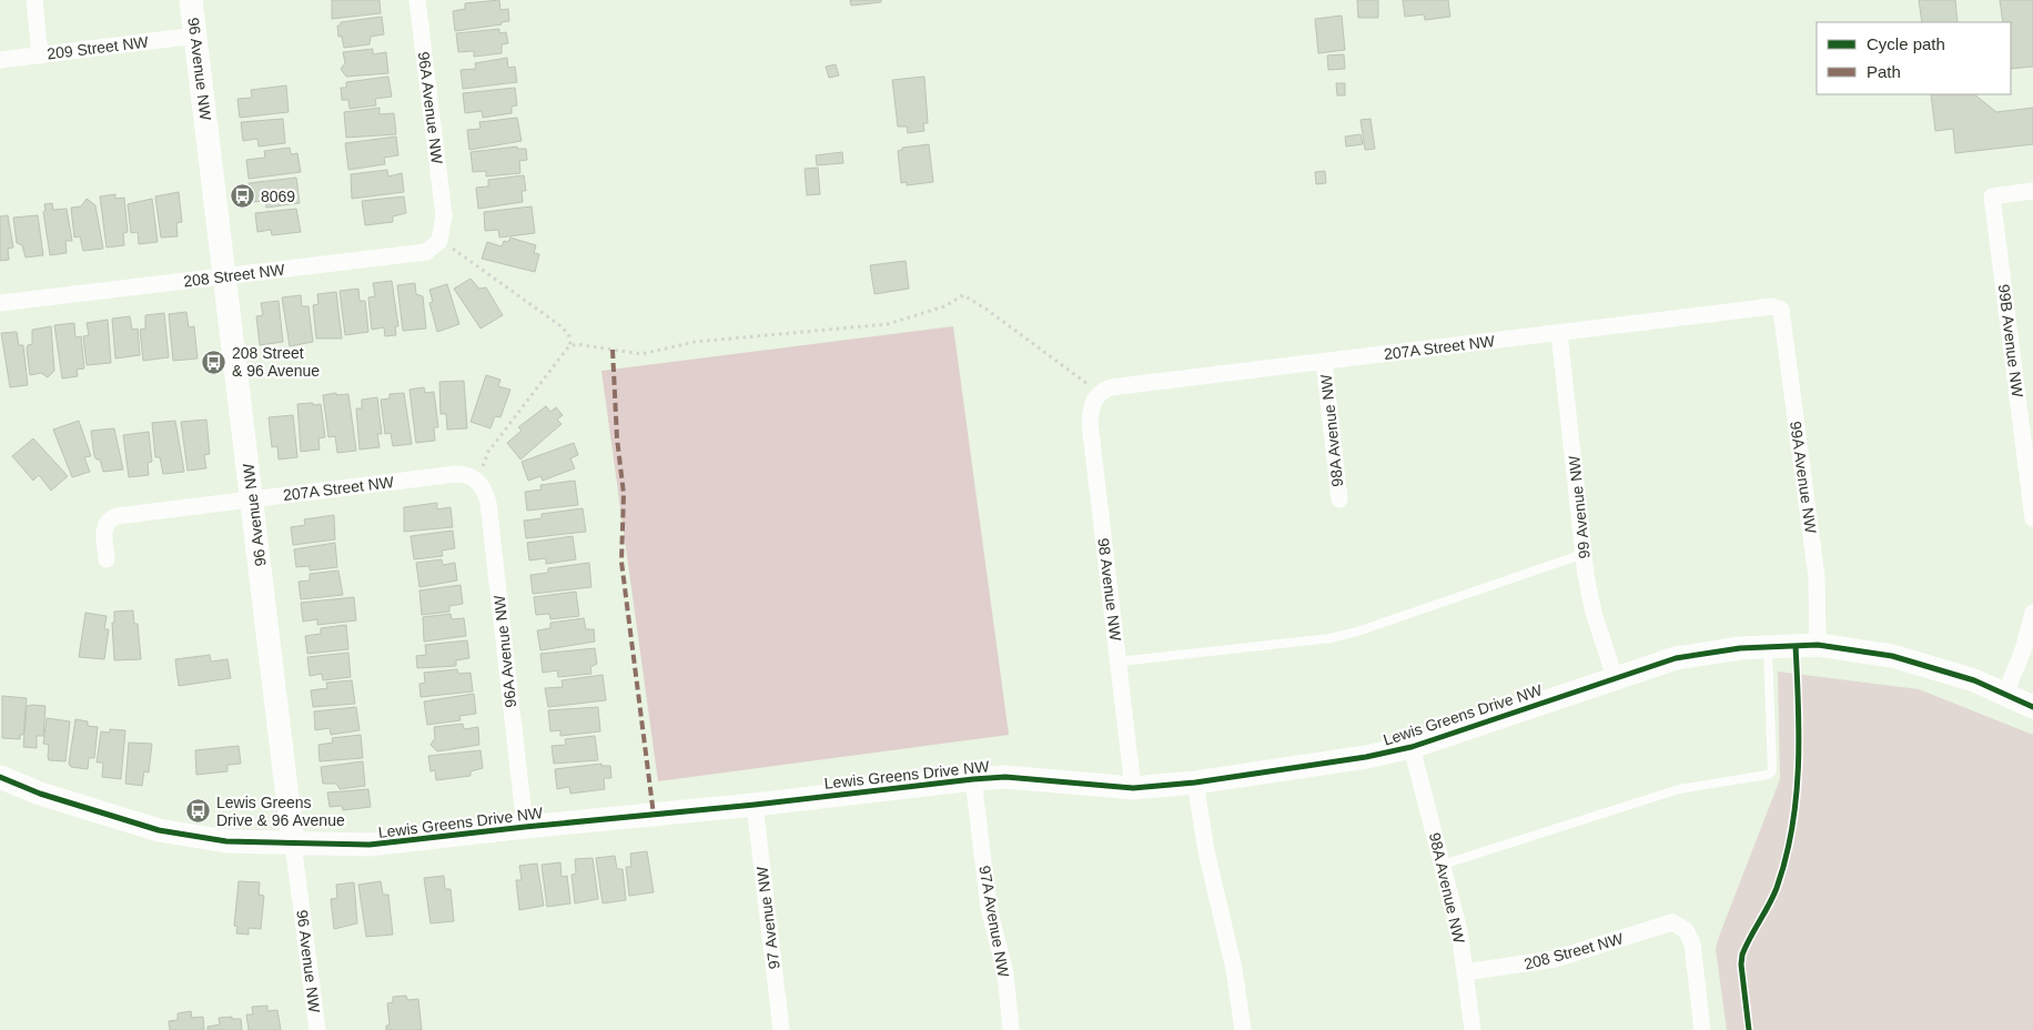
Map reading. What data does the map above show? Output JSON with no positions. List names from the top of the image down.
{
  "streets": {
    "street": [
      "209 Street NW",
      "96 Avenue NW",
      "96A Avenue NW",
      "208 Street NW",
      "99B Avenue NW",
      "207A Street NW",
      "98A Avenue NW",
      "99A Avenue NW",
      "99 Avenue NW",
      "98 Avenue NW",
      "Lewis Greens Drive NW",
      "97 Avenue NW",
      "97A Avenue NW"
    ]
  },
  "crossings": [
    ["209 Street NW", "96 Avenue NW"],
    ["96 Avenue NW", "208 Street NW"],
    ["96 Avenue NW", "207A Street NW"],
    ["96 Avenue NW", "Lewis Greens Drive NW"],
    ["96A Avenue NW", "208 Street NW"],
    ["96A Avenue NW", "207A Street NW"],
    ["96A Avenue NW", "Lewis Greens Drive NW"],
    ["208 Street NW", "98A Avenue NW"],
    ["207A Street NW", "98A Avenue NW"],
    ["207A Street NW", "99A Avenue NW"],
    ["207A Street NW", "99 Avenue NW"],
    ["207A Street NW", "98 Avenue NW"],
    ["98A Avenue NW", "Lewis Greens Drive NW"],
    ["99A Avenue NW", "Lewis Greens Drive NW"],
    ["99 Avenue NW", "Lewis Greens Drive NW"],
    ["98 Avenue NW", "Lewis Greens Drive NW"],
    ["Lewis Greens Drive NW", "97 Avenue NW"],
    ["Lewis Greens Drive NW", "97A Avenue NW"]
  ],
  "places": {
    "bus stop": ["8069", "208 Street & 96 Avenue", "Lewis Greens Drive & 96 Avenue"]
  },
  "legend": ["Cycle path", "Path"]
}
